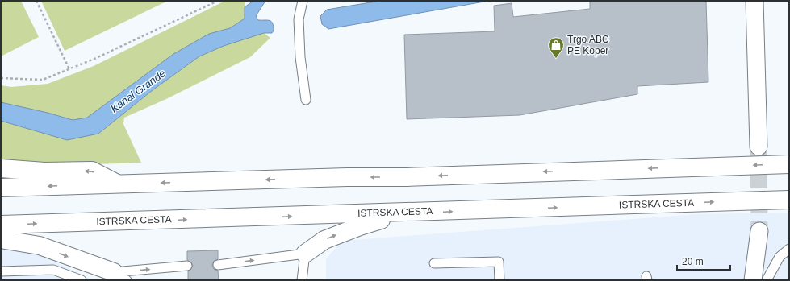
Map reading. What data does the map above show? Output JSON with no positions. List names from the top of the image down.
{
  "streets": {
    "highway": ["ISTRSKA CESTA"]
  },
  "water": ["Kanal Grande"],
  "places": {
    "shop": ["Trgo ABC PE Koper"]
  },
  "scale_bar": "20 m"
}
